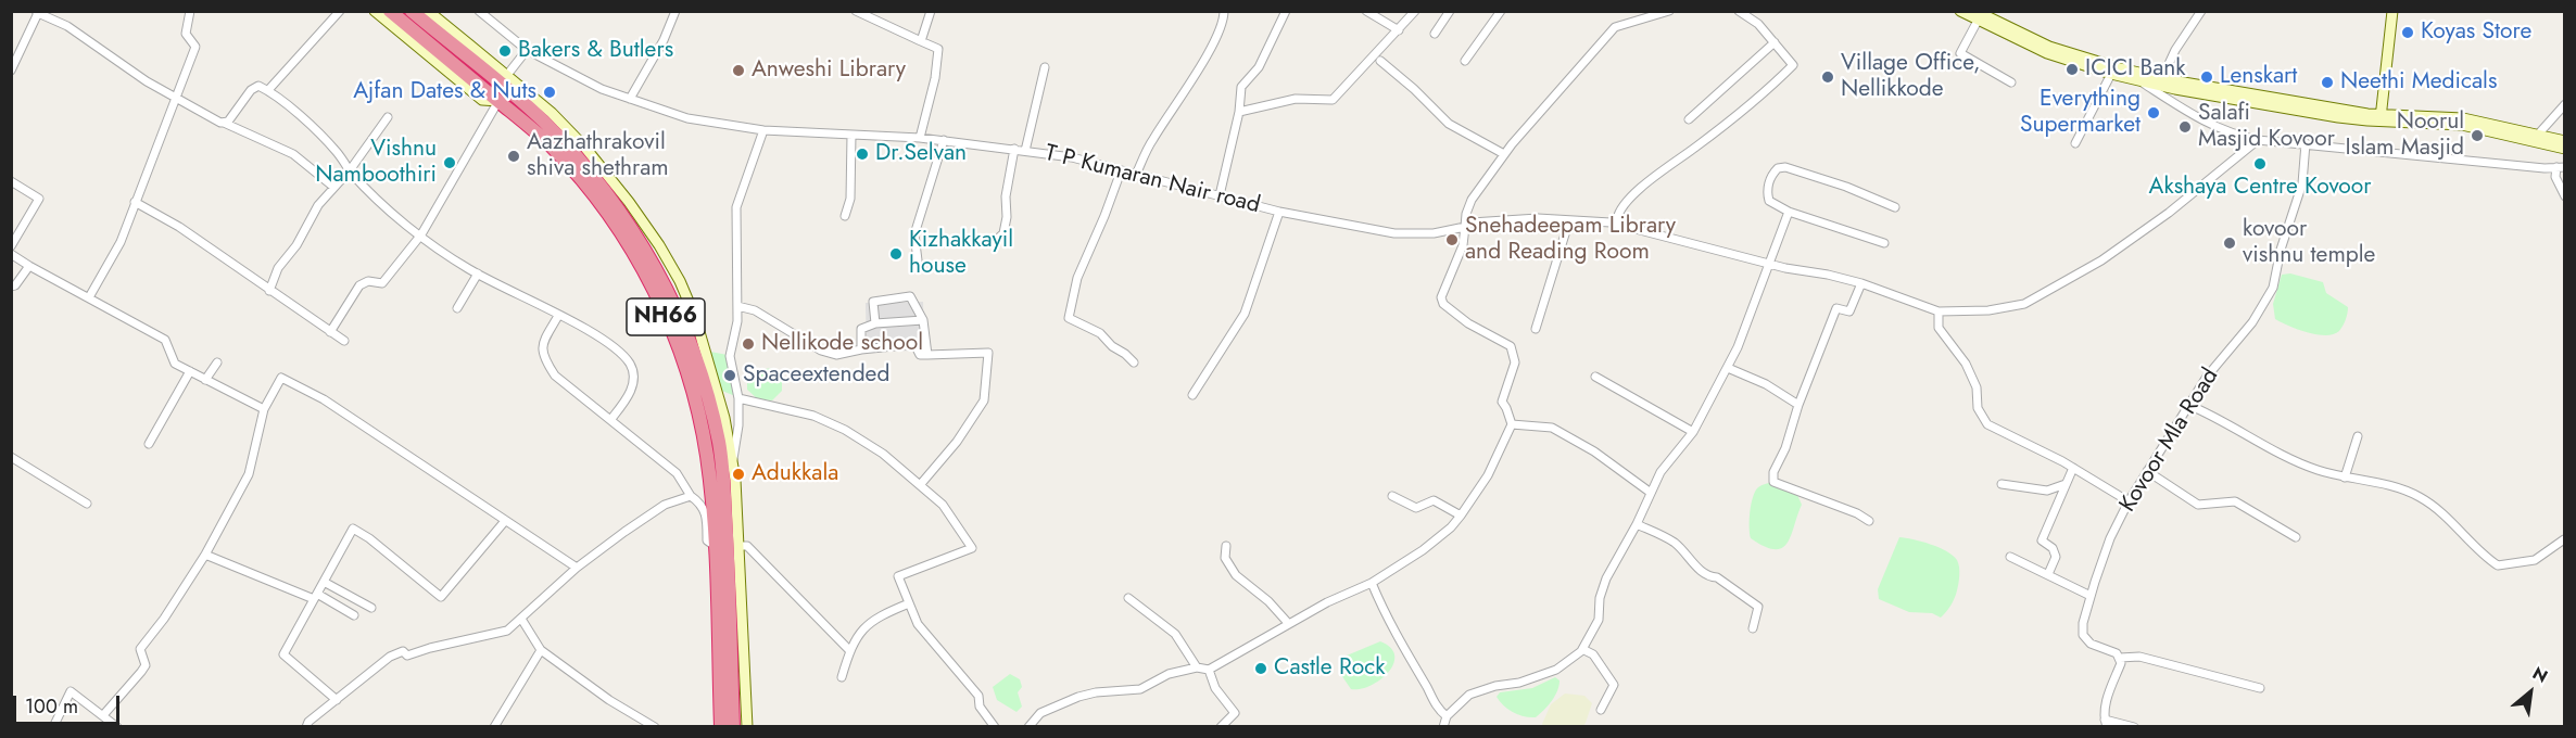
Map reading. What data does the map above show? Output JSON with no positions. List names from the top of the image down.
{
  "streets": {
    "highway": ["NH66"],
    "street": ["T P Kumaran Nair road", "Kovoor Mla Road"]
  },
  "places": [
    "Koyas Store",
    "Bakers & Butlers",
    "ICICI Bank",
    "Anweshi Library",
    "Village Office, Nellikkode",
    "Lenskart",
    "Neethi Medicals",
    "Ajfan Dates & Nuts",
    "Everything Supermarket",
    "Salafi Masjid Kovoor",
    "Noorul Islam Masjid",
    "Dr.Selvan",
    "Aazhathrakovil shiva shethram",
    "Vishnu Namboothiri",
    "Akshaya Centre Kovoor",
    "Snehadeepam Library and Reading Room",
    "kovoor vishnu temple",
    "Kizhakkayil house",
    "Nellikode school",
    "Spaceextended",
    "Adukkala",
    "Castle Rock"
  ],
  "scale_bar": "100 m",
  "north": "top right"
}
